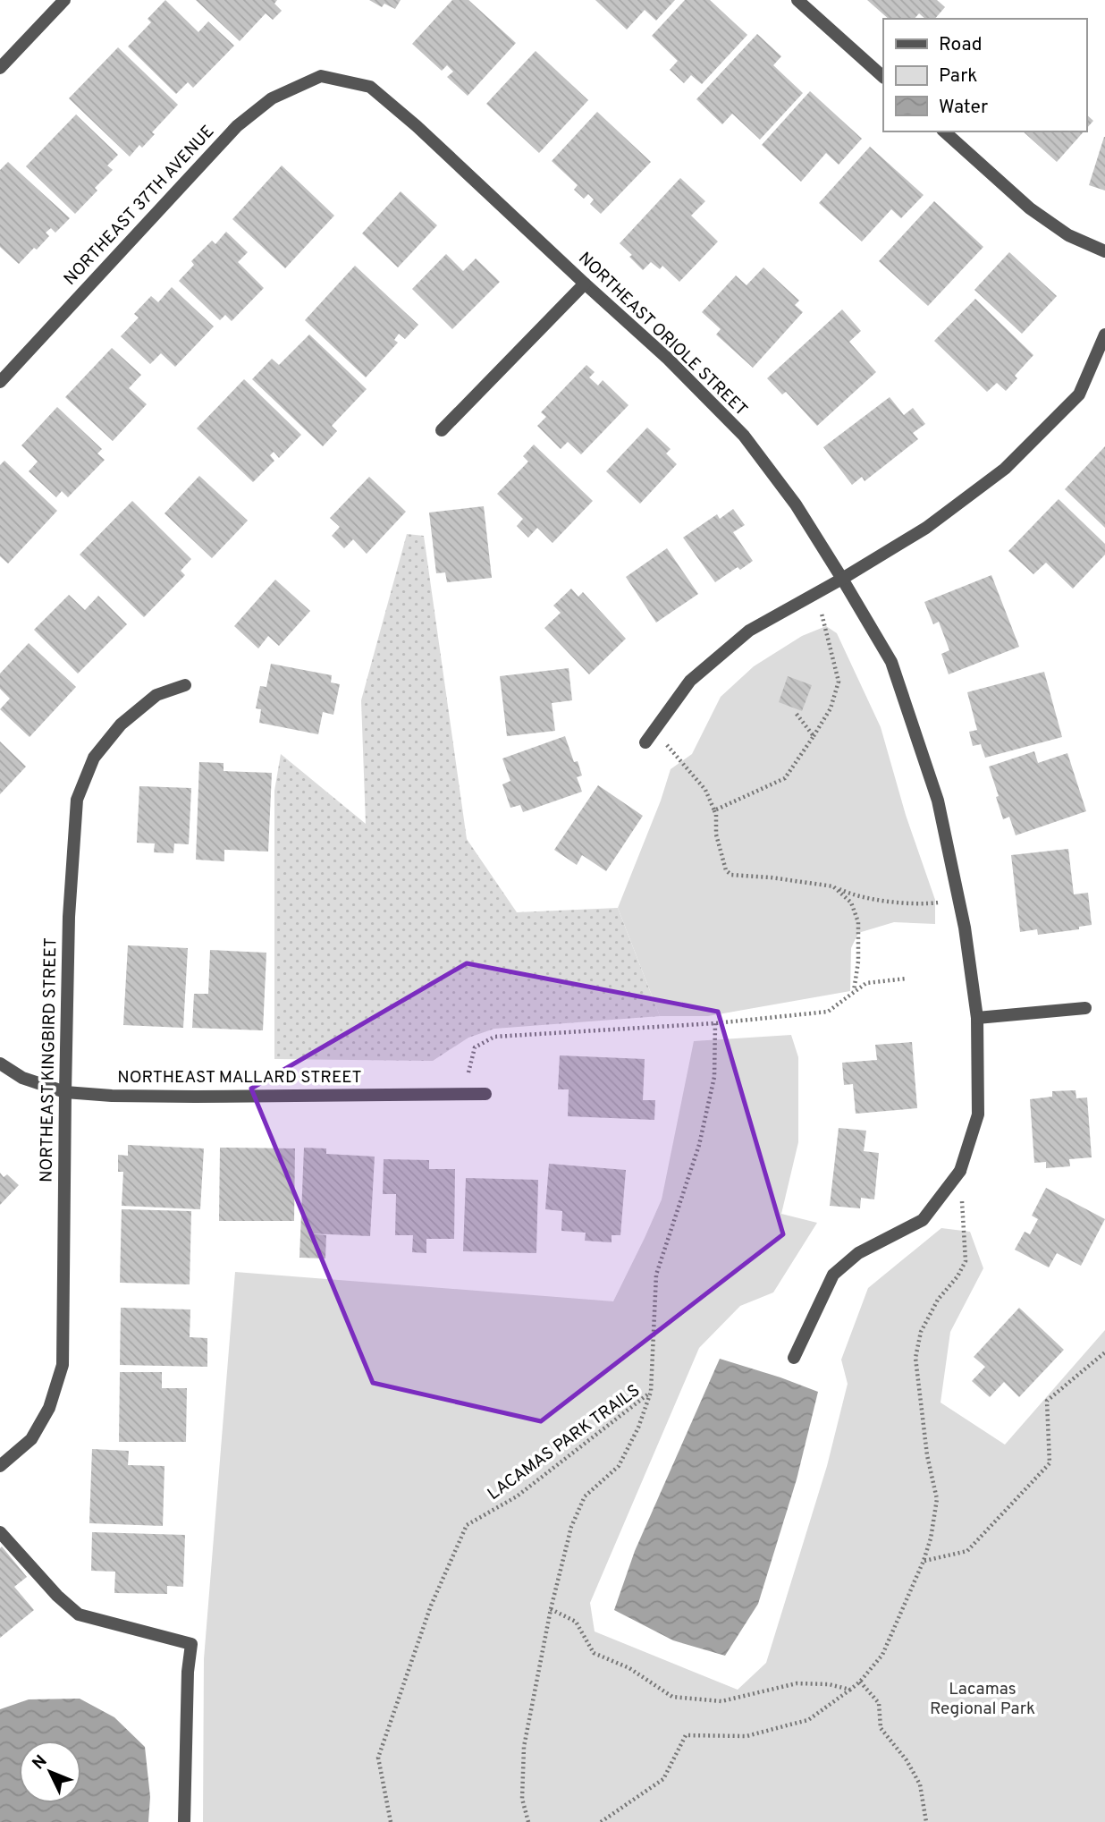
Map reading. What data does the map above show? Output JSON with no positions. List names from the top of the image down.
{
  "streets": {
    "street": [
      "NORTHEAST 37TH AVENUE",
      "NORTHEAST ORIOLE STREET",
      "NORTHEAST KINGBIRD STREET",
      "NORTHEAST MALLARD STREET"
    ],
    "path": ["LACAMAS PARK TRAILS"]
  },
  "crossings": [
    ["NORTHEAST 37TH AVENUE", "NORTHEAST ORIOLE STREET"],
    ["NORTHEAST KINGBIRD STREET", "NORTHEAST MALLARD STREET"]
  ],
  "parks": ["Lacamas Regional Park"],
  "legend": ["Road", "Park", "Water"],
  "north": "top left"
}
